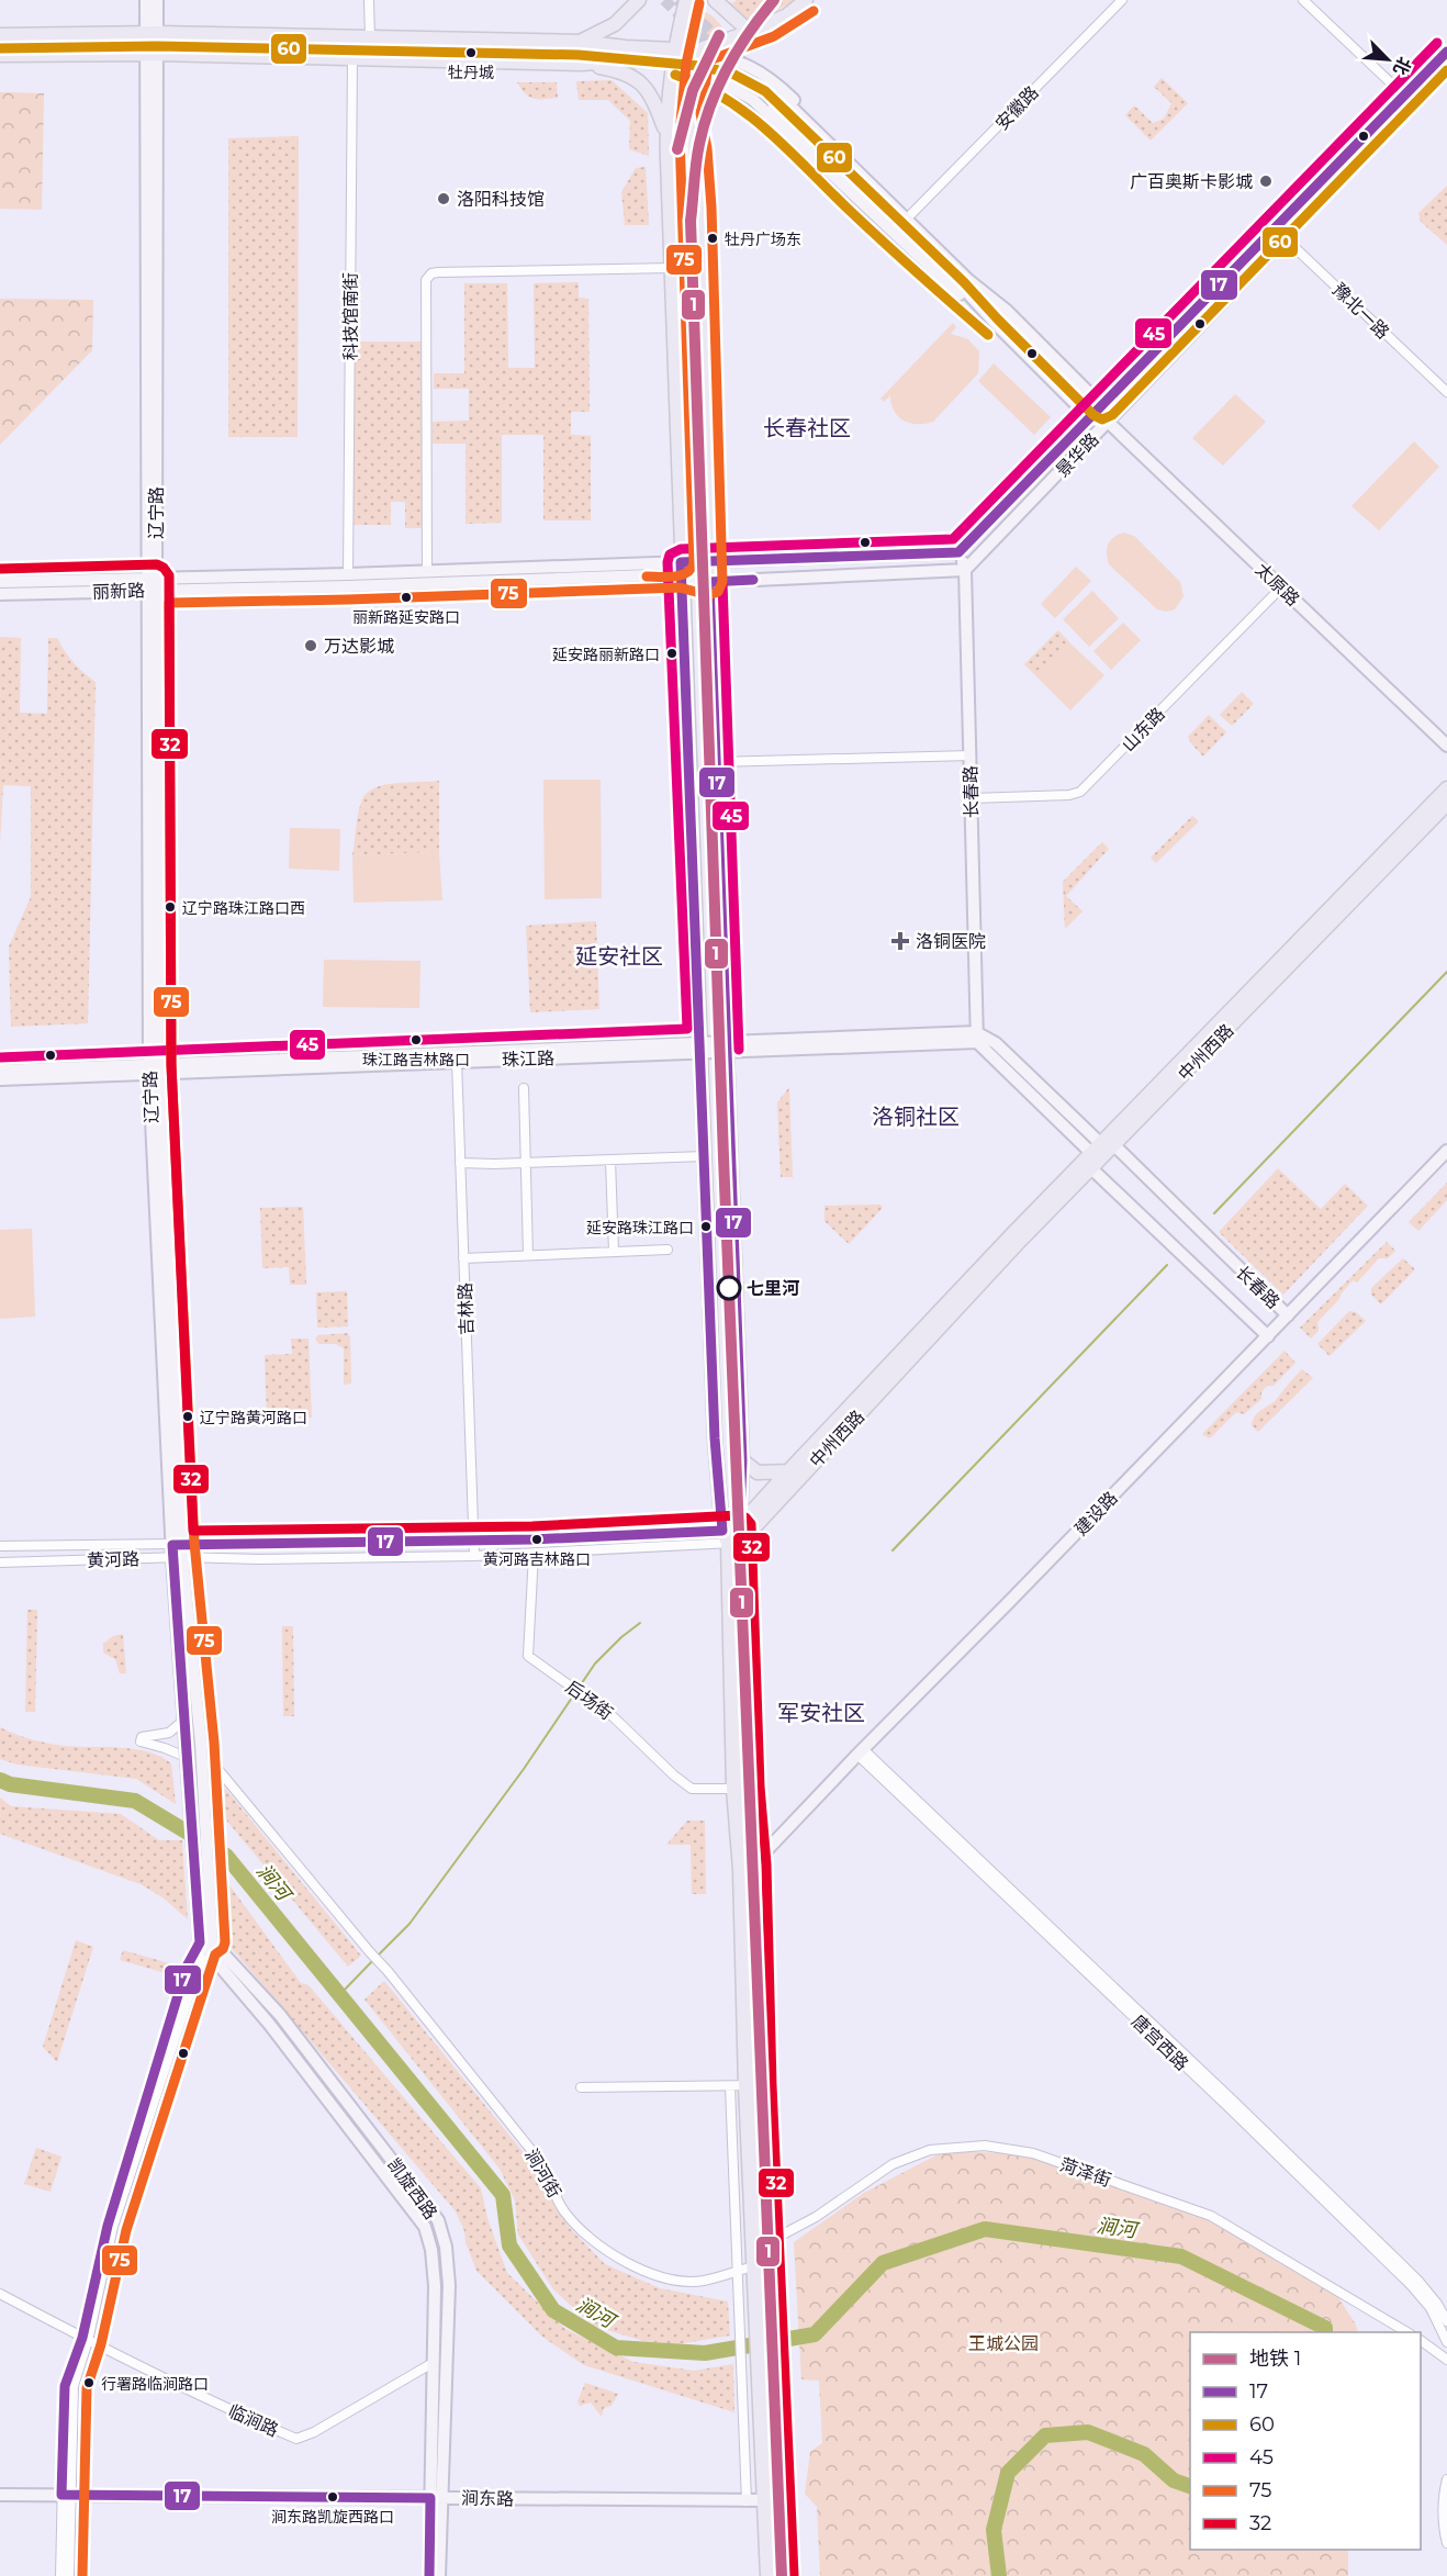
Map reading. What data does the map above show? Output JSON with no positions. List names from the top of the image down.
{
  "streets": {
    "main road": [
      "景华路",
      "辽宁路",
      "太原路",
      "丽新路",
      "长春路",
      "中州西路",
      "珠江路",
      "建设路",
      "凯旋西路",
      "涧东路"
    ],
    "street": [
      "安徽路",
      "豫北一路",
      "科技馆南街",
      "山东路",
      "吉林路",
      "黄河路",
      "后场街",
      "唐宫西路",
      "菏泽街",
      "涧河街",
      "临涧路"
    ]
  },
  "crossings": [
    ["豫北一路", "景华路"],
    ["科技馆南街", "丽新路"],
    ["景华路", "太原路"],
    ["景华路", "长春路"],
    ["辽宁路", "丽新路"],
    ["辽宁路", "珠江路"],
    ["辽宁路", "黄河路"],
    ["辽宁路", "涧河街"],
    ["辽宁路", "凯旋西路"],
    ["太原路", "山东路"],
    ["山东路", "长春路"],
    ["长春路", "中州西路"],
    ["长春路", "珠江路"],
    ["长春路", "建设路"],
    ["中州西路", "黄河路"],
    ["珠江路", "吉林路"],
    ["吉林路", "黄河路"],
    ["建设路", "唐宫西路"],
    ["黄河路", "后场街"],
    ["凯旋西路", "临涧路"],
    ["凯旋西路", "涧东路"]
  ],
  "districts": [
    "长春社区",
    "延安社区",
    "洛铜社区",
    "军安社区"
  ],
  "water": ["涧河"],
  "parks": ["王城公园"],
  "places": {
    "other": [
      "牡丹城",
      "广百奥斯卡影城",
      "洛阳科技馆",
      "牡丹广场东",
      "丽新路延安路口",
      "万达影城",
      "延安路丽新路口",
      "辽宁路珠江路口西",
      "珠江路吉林路口",
      "延安路珠江路口",
      "七里河",
      "辽宁路黄河路口",
      "黄河路吉林路口",
      "行署路临涧路口",
      "涧东路凯旋西路口"
    ],
    "health": ["洛铜医院"]
  },
  "lines": [
    "metro line 1",
    "transit line 75",
    "transit line 45",
    "transit line 60",
    "transit line 17",
    "transit line 32"
  ],
  "legend": [
    "地铁 1",
    "17",
    "60",
    "45",
    "75",
    "32"
  ],
  "north": "bottom right"
}
